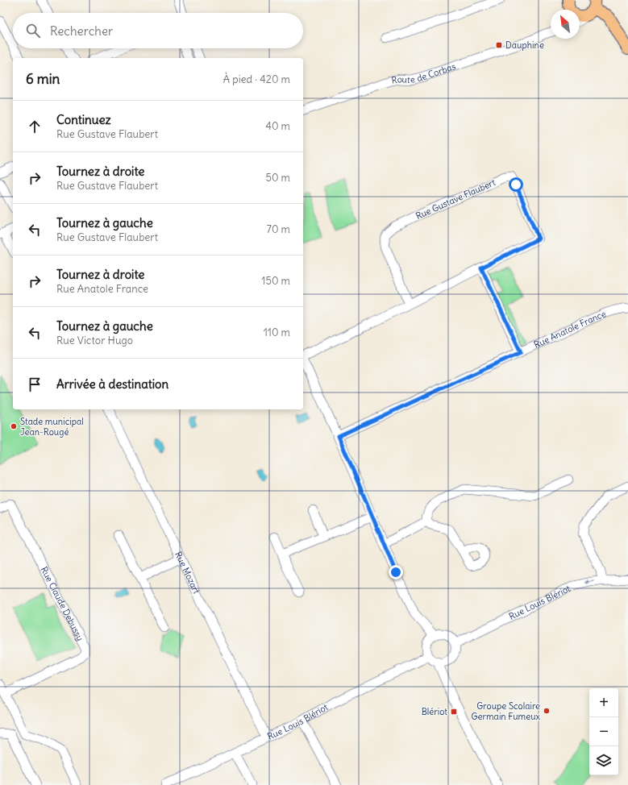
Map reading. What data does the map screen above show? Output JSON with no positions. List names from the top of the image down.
{
  "streets": {
    "street": [
      "Route de Corbas",
      "Rue Gustave Flaubert",
      "Rue Anatole France",
      "Rue Mozart",
      "Rue Louis Blériot",
      "Rue Claude Debussy"
    ]
  },
  "crossings": [
    ["Rue Mozart", "Rue Louis Blériot"]
  ],
  "places": {
    "transit": ["Dauphine", "Blériot"],
    "other": ["Stade municipal Jean-Rougé", "Groupe Scolaire Germain Fumeux"]
  },
  "north": "top left",
  "page": {
    "search": "Rechercher",
    "heading": ["6 min", "À pied · 420 m"],
    "list": [
      ["Continuez", "Rue Gustave Flaubert", "40 m"],
      ["Tournez à droite", "Rue Gustave Flaubert", "50 m"],
      ["Tournez à gauche", "Rue Gustave Flaubert", "70 m"],
      ["Tournez à droite", "Rue Anatole France", "150 m"],
      ["Tournez à gauche", "Rue Victor Hugo", "110 m"],
      "Arrivée à destination"
    ],
    "map_buttons": ["+", "−"]
  }
}
